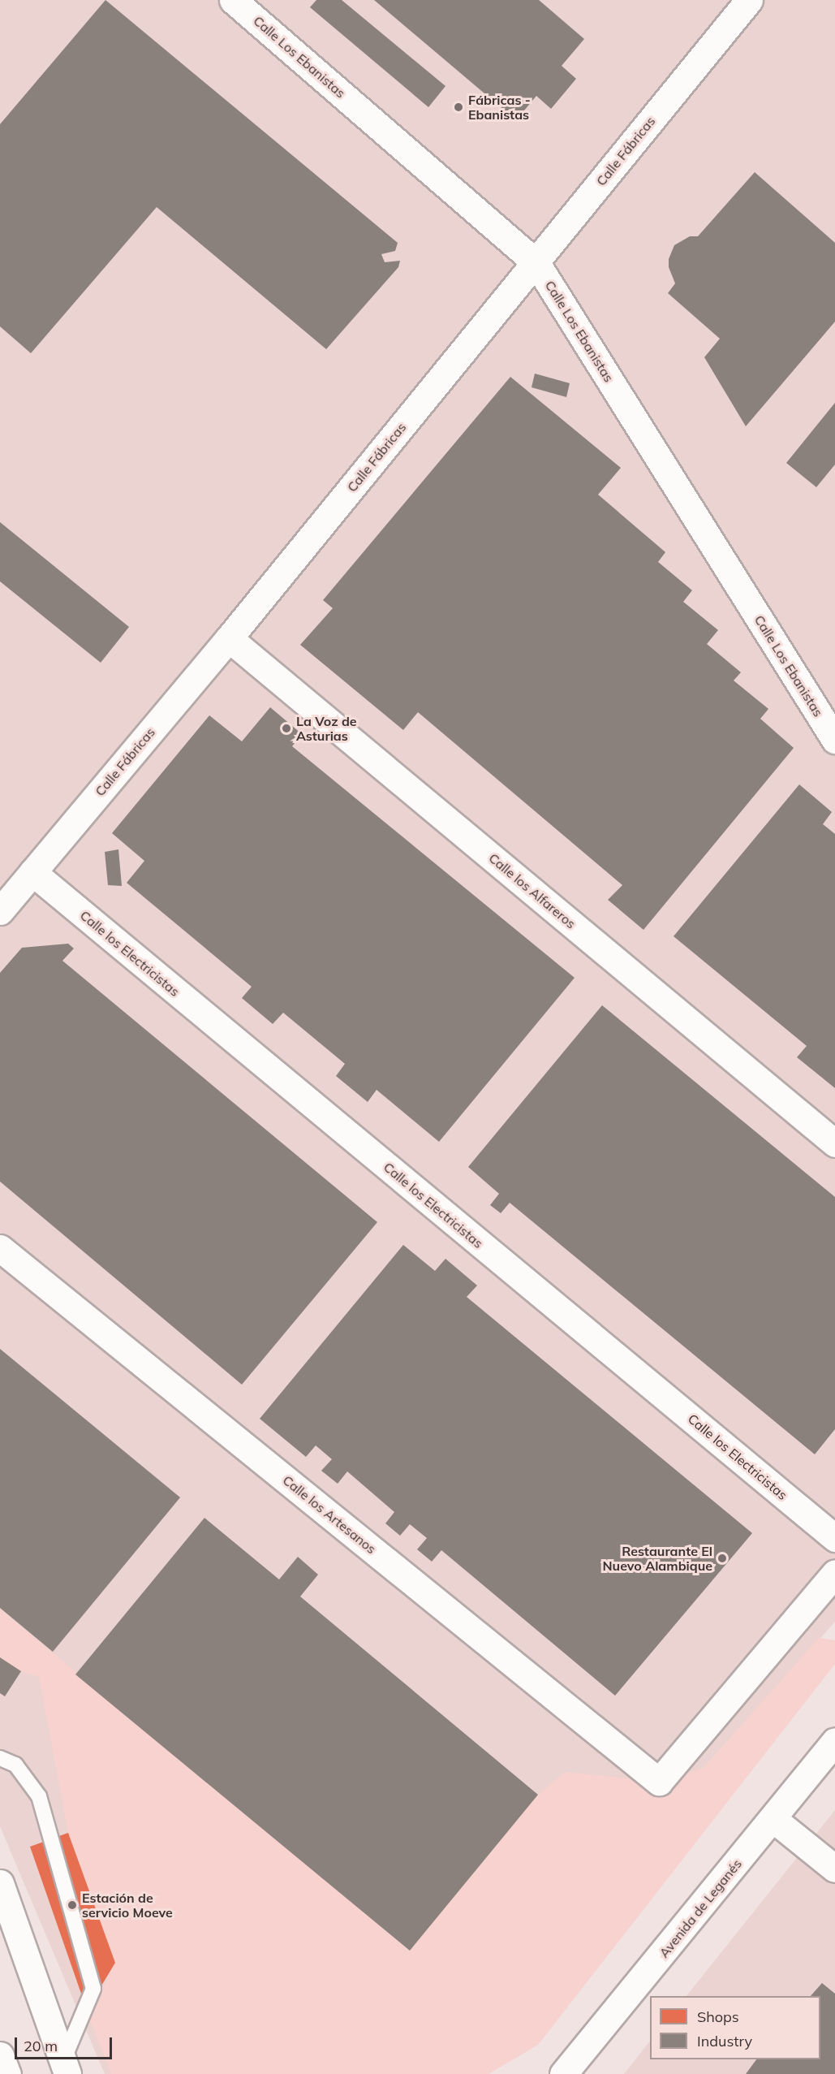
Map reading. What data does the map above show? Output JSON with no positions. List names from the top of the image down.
{
  "streets": {
    "street": [
      "Calle Los Ebanistas",
      "Calle Fábricas",
      "Calle los Alfareros",
      "Calle los Electricistas",
      "Calle los Artesanos",
      "Avenida de Leganés"
    ]
  },
  "crossings": [
    ["Calle Los Ebanistas", "Calle Fábricas"],
    ["Calle Fábricas", "Calle los Alfareros"],
    ["Calle Fábricas", "Calle los Electricistas"]
  ],
  "places": [
    "Fábricas - Ebanistas",
    "La Voz de Asturias",
    "Restaurante El Nuevo Alambique",
    "Estación de servicio Moeve"
  ],
  "legend": ["Shops", "Industry"],
  "scale_bar": "20 m"
}
